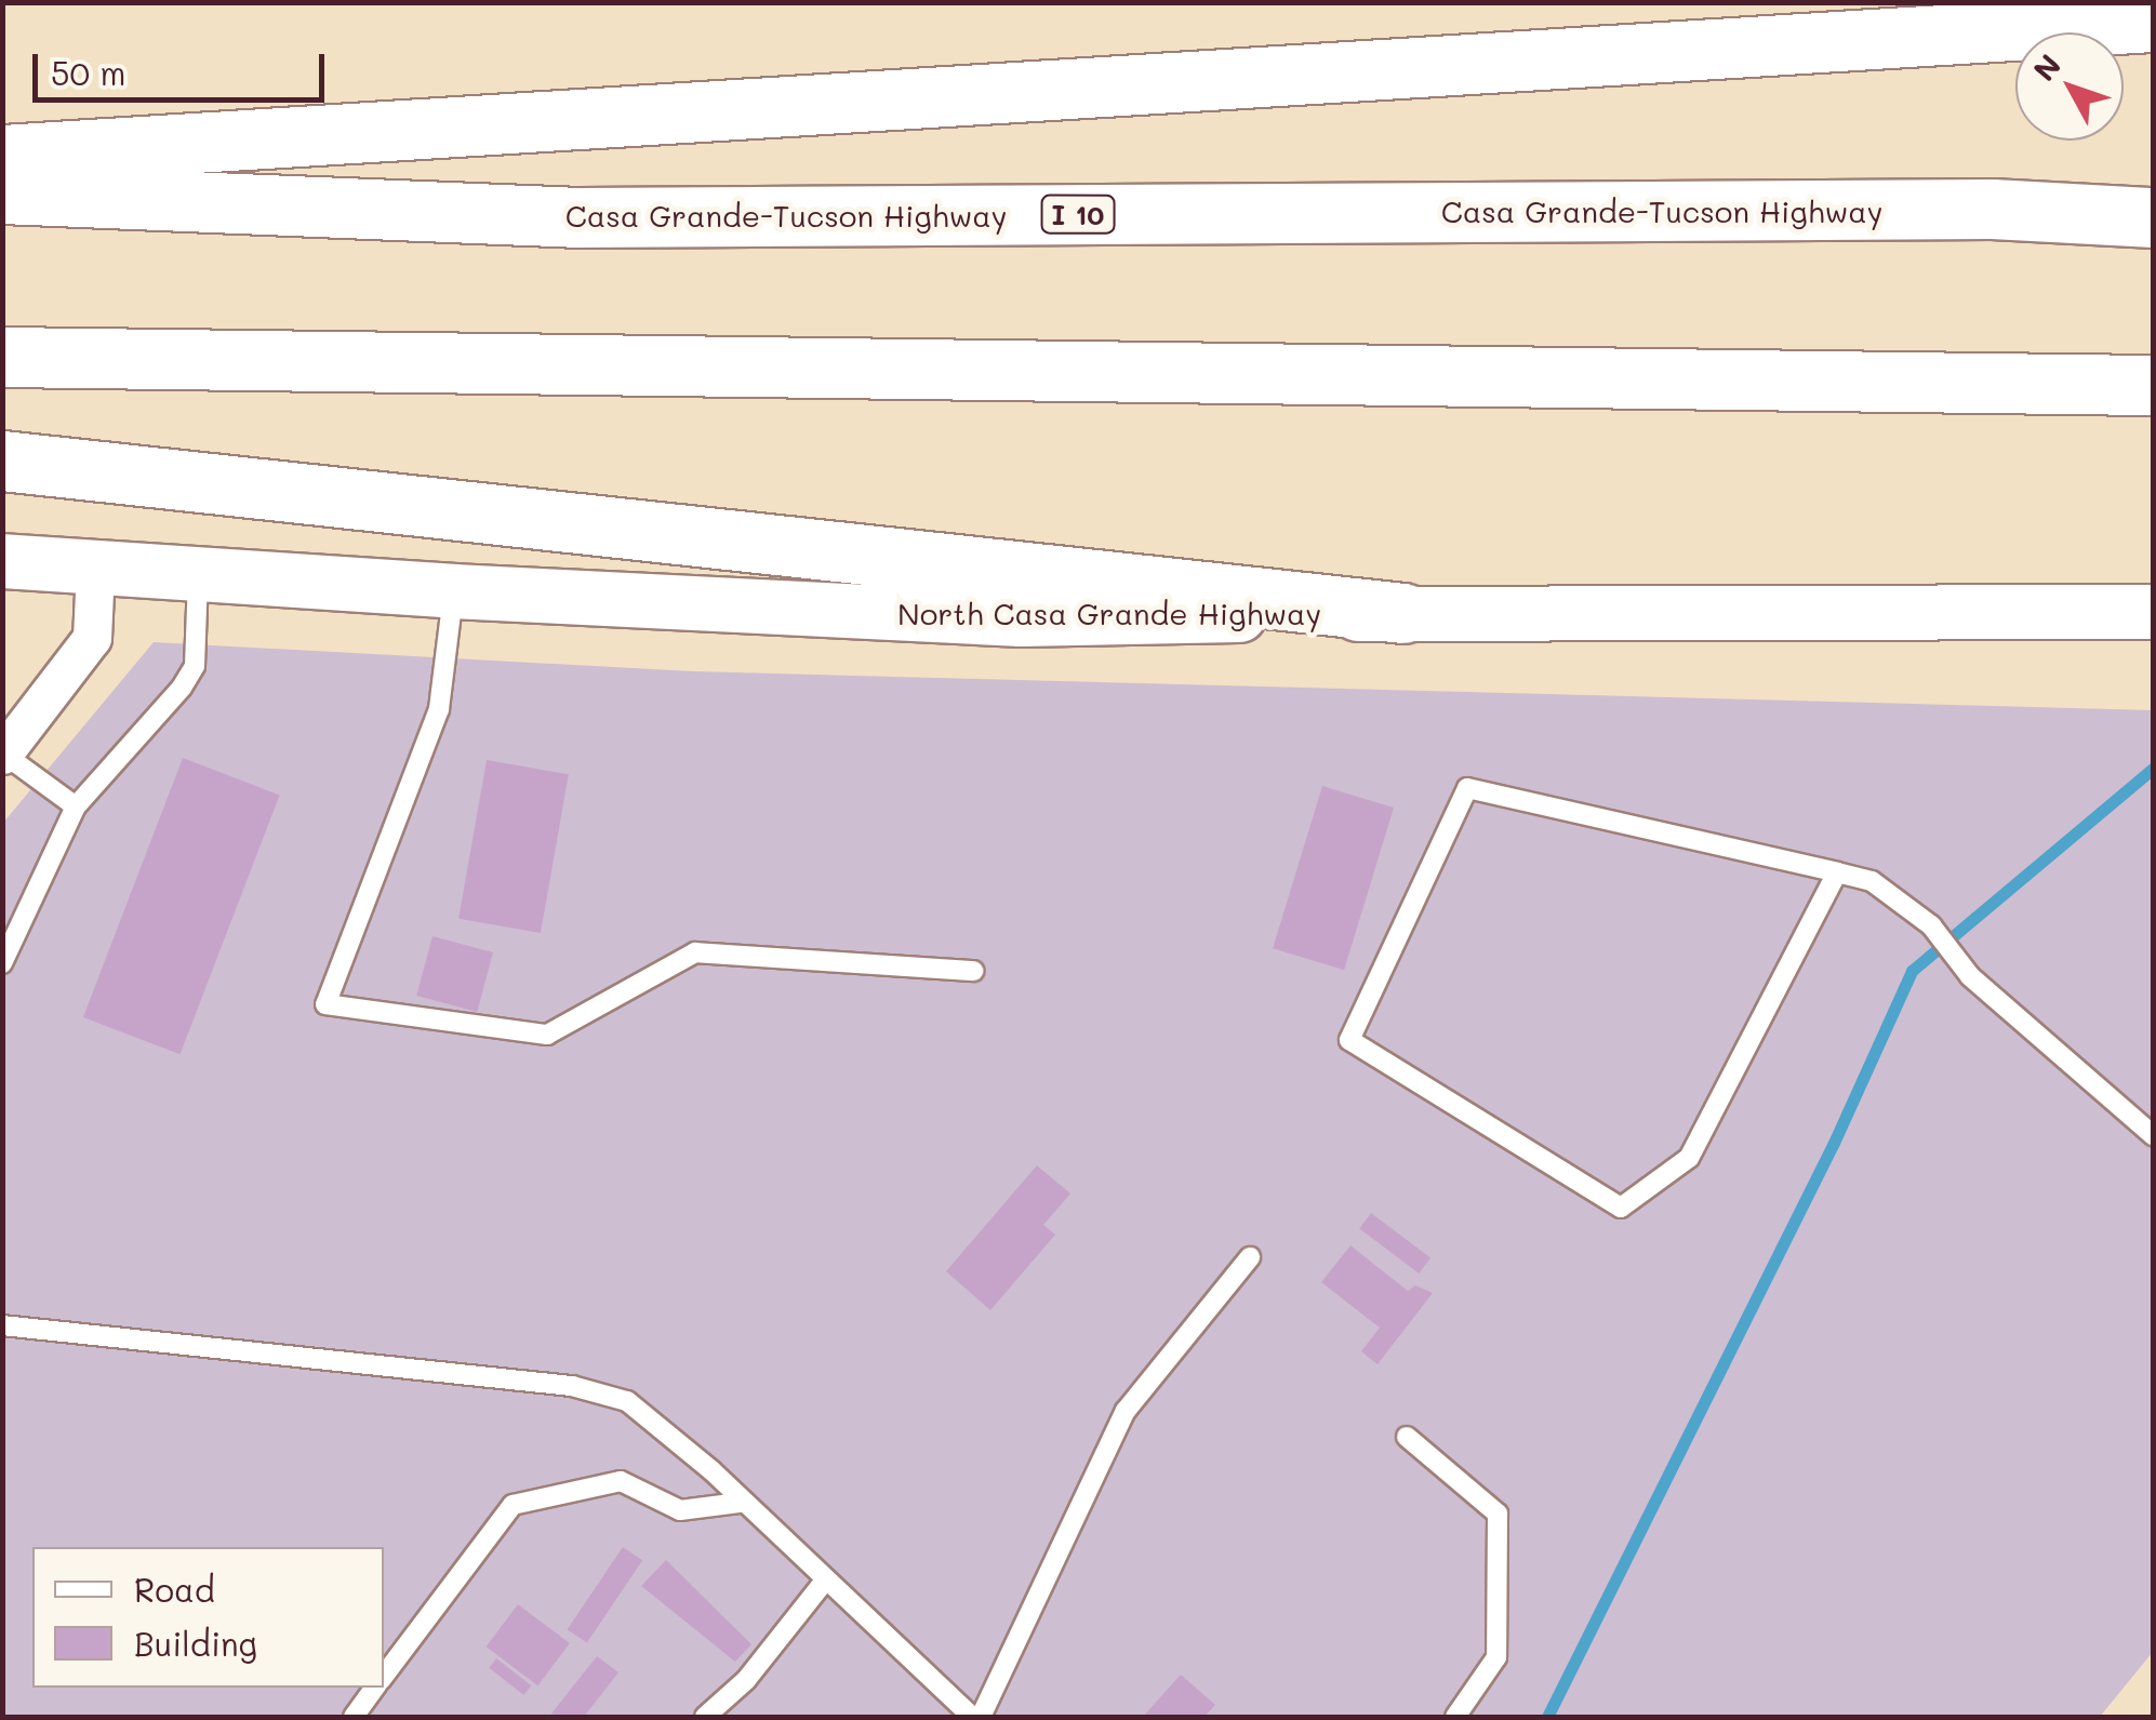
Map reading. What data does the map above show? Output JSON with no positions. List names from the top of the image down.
{
  "streets": {
    "highway": ["Casa Grande-Tucson Highway", "I 10"],
    "main road": ["North Casa Grande Highway"]
  },
  "legend": ["Road", "Building"],
  "scale_bar": "50 m",
  "north": "top left"
}
